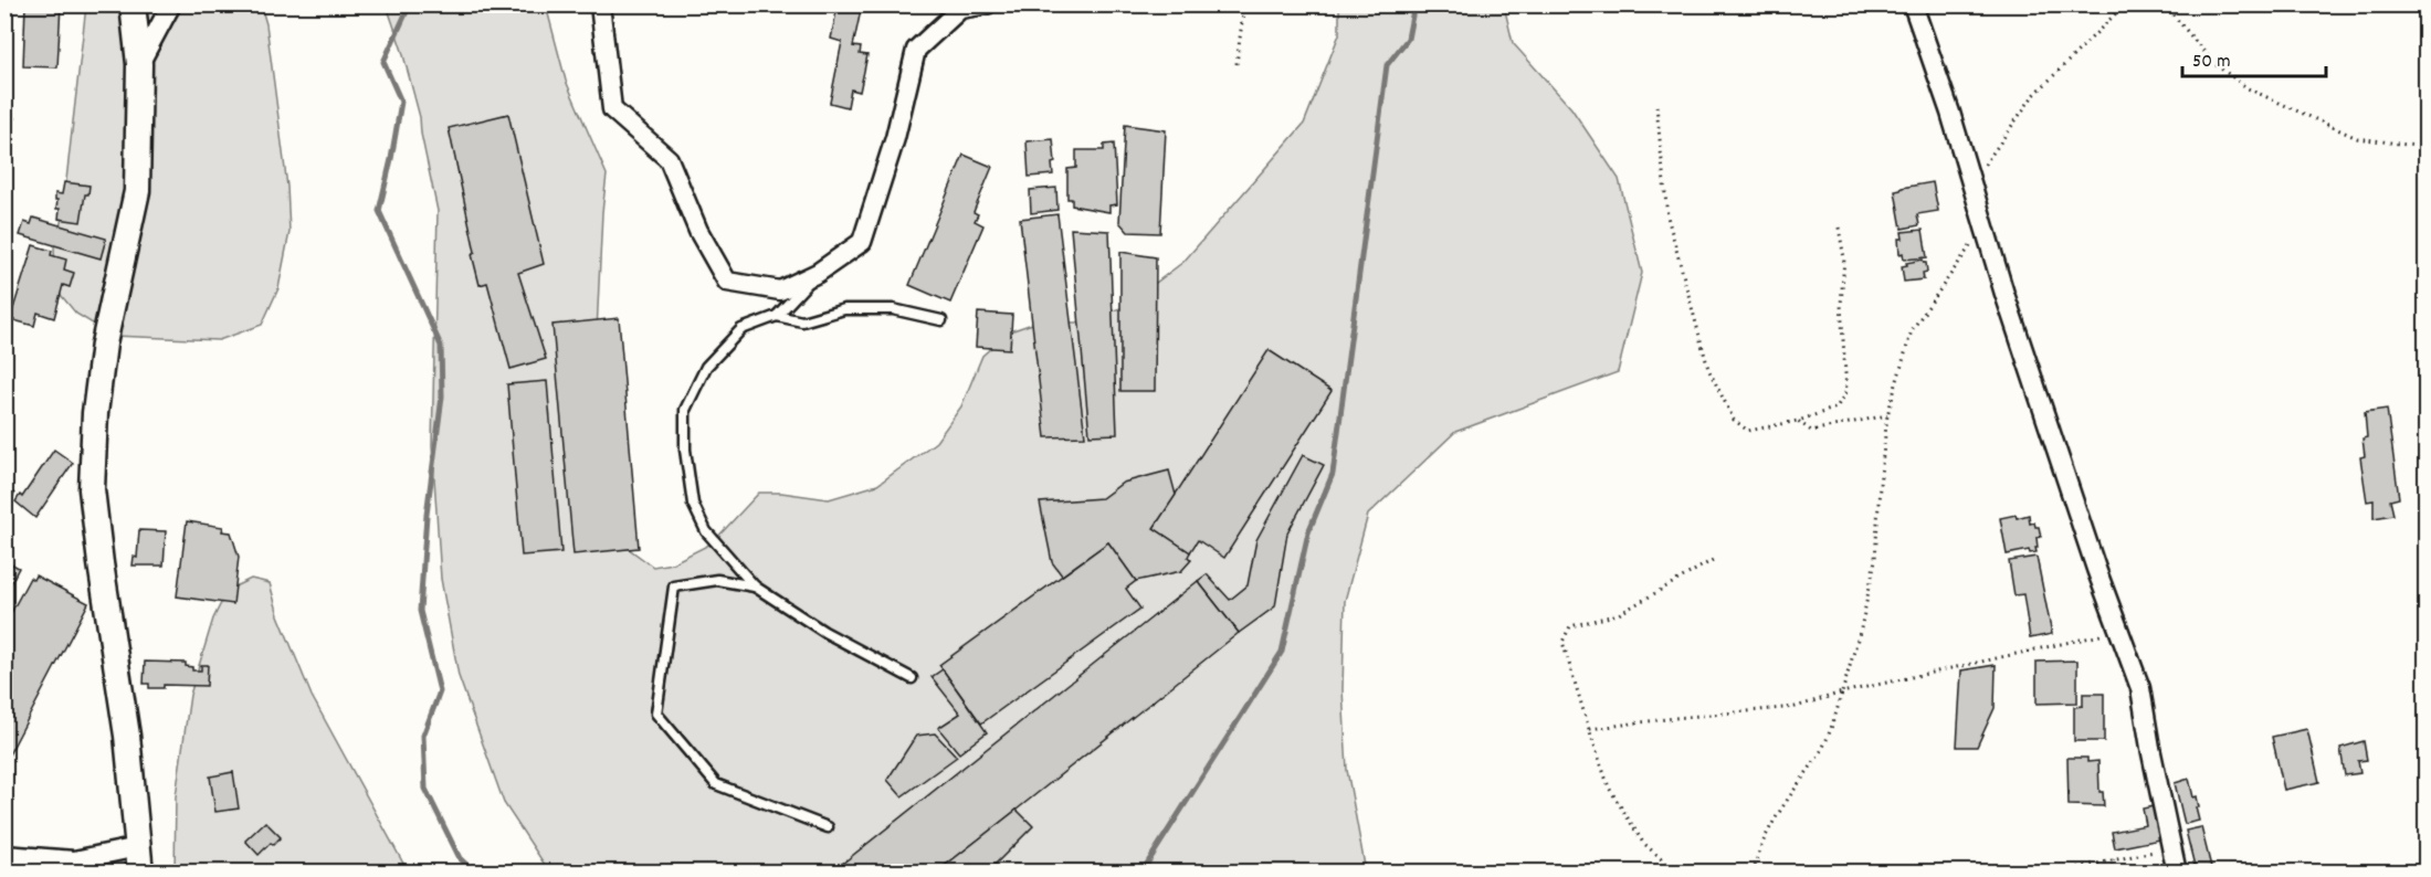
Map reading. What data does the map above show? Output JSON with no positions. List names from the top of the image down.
{
  "scale_bar": "50 m"
}
